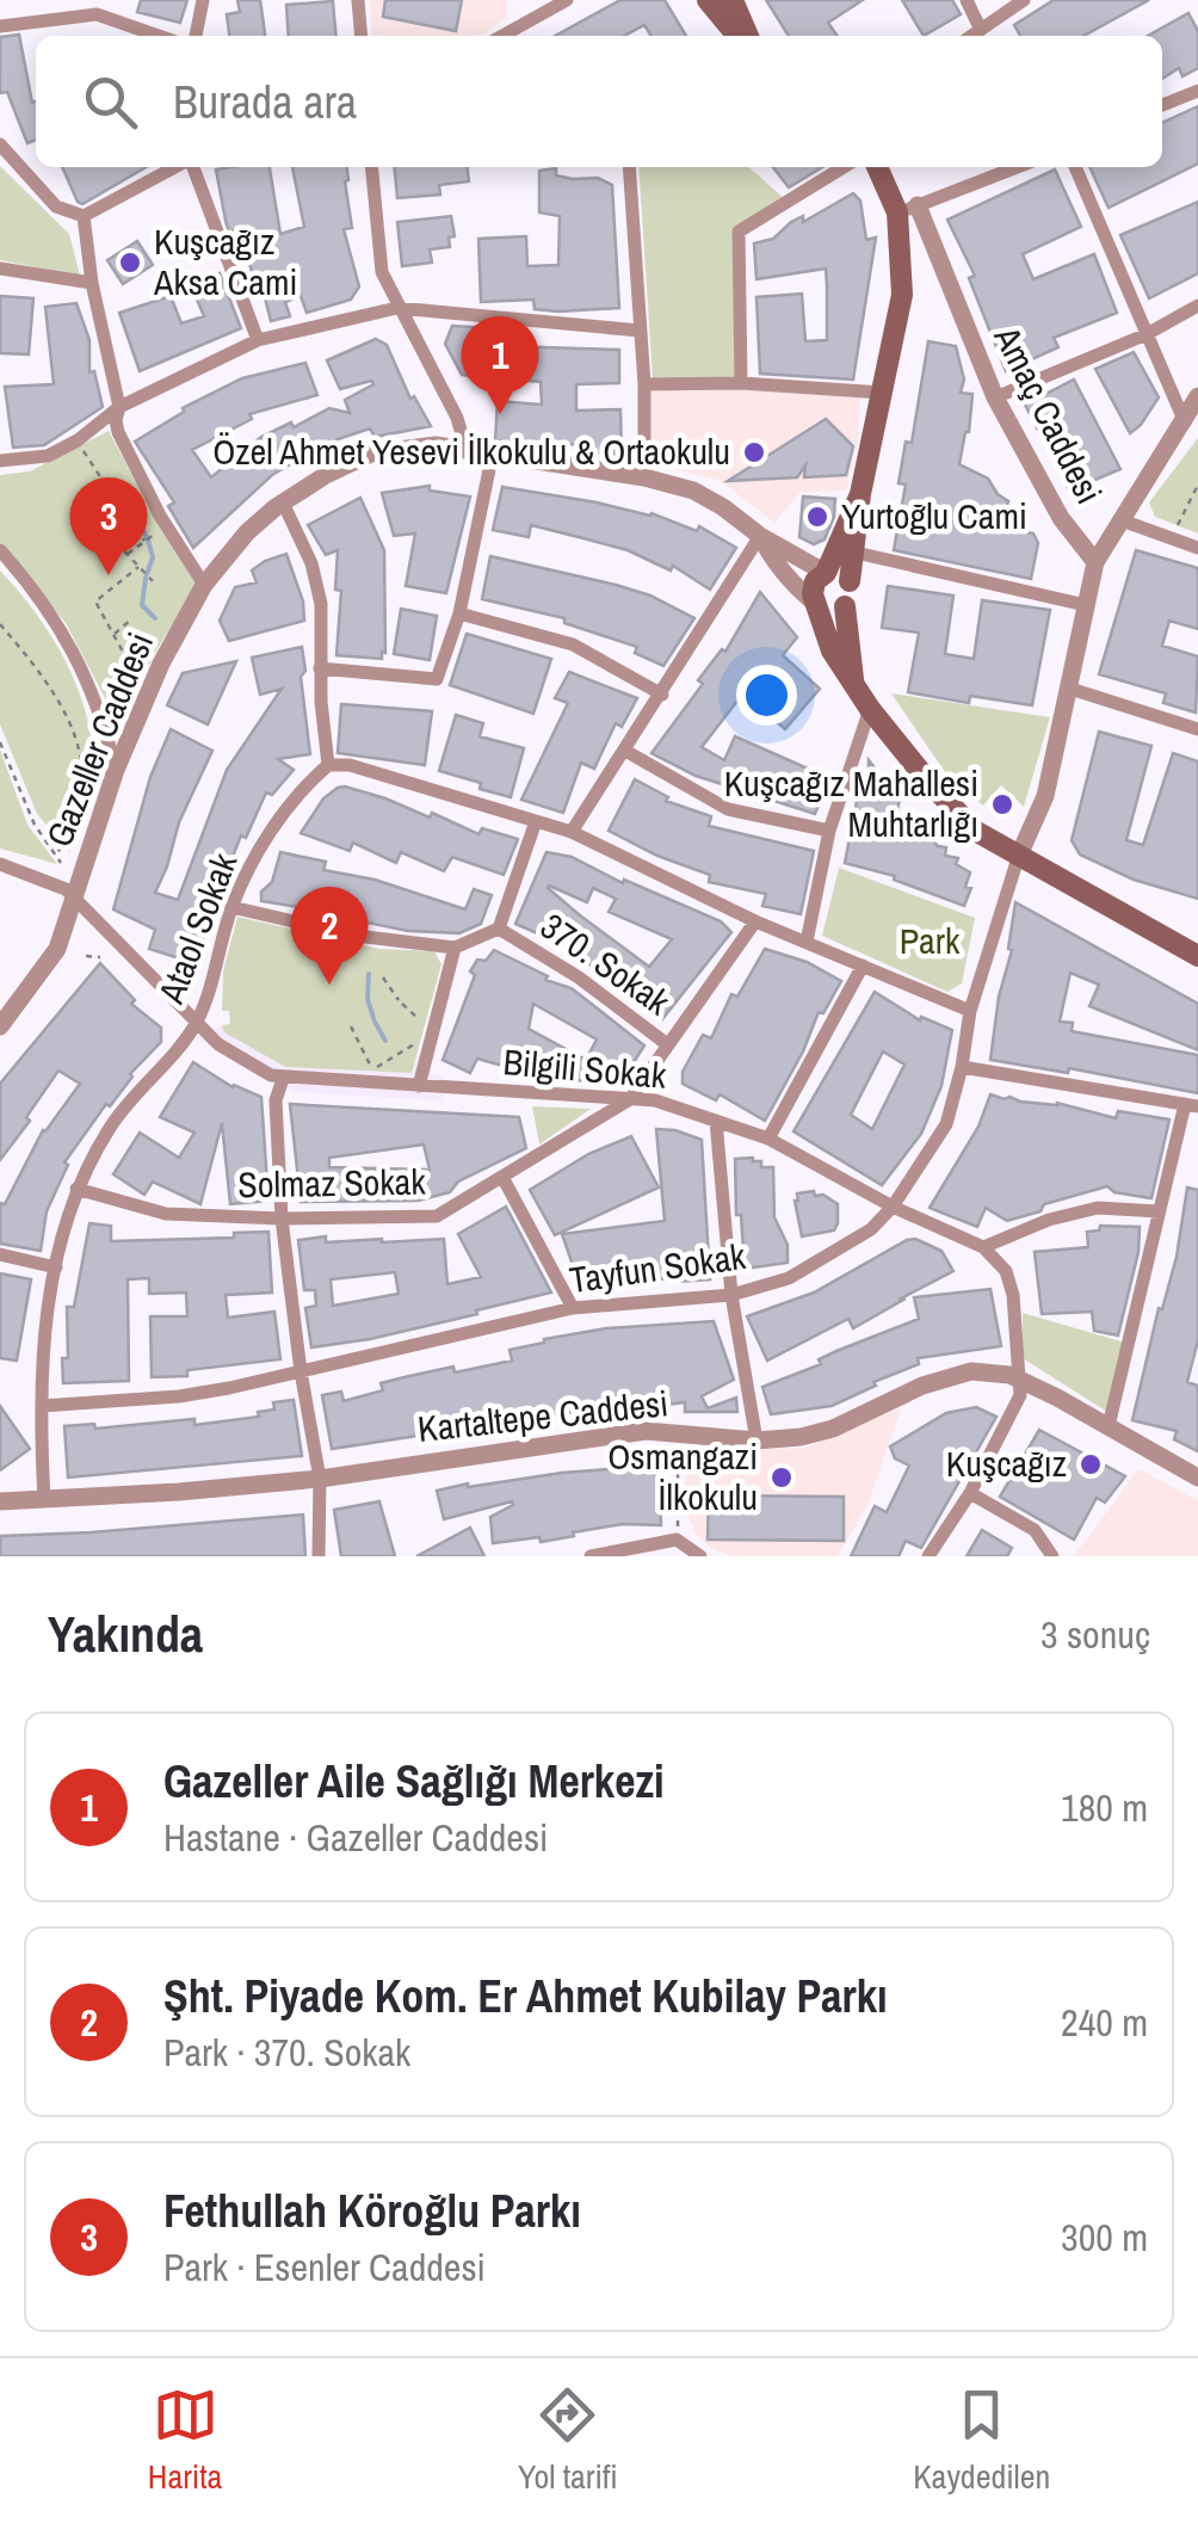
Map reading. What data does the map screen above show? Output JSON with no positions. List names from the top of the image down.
{
  "streets": {
    "main road": ["Gazeller Caddesi"],
    "street": [
      "Amaç Caddesi",
      "Ataol Sokak",
      "370. Sokak",
      "Bilgili Sokak",
      "Solmaz Sokak",
      "Tayfun Sokak",
      "Kartaltepe Caddesi"
    ]
  },
  "crossings": [
    ["Gazeller Caddesi", "Bilgili Sokak"],
    ["Gazeller Caddesi", "Tayfun Sokak"],
    ["Ataol Sokak", "Bilgili Sokak"],
    ["Ataol Sokak", "Solmaz Sokak"],
    ["Ataol Sokak", "Tayfun Sokak"],
    ["Ataol Sokak", "Kartaltepe Caddesi"],
    ["370. Sokak", "Solmaz Sokak"],
    ["Bilgili Sokak", "Solmaz Sokak"],
    ["Bilgili Sokak", "Tayfun Sokak"]
  ],
  "parks": ["Park"],
  "places": [
    "Kuşcağız Aksa Cami",
    "Özel Ahmet Yesevi İlkokulu & Ortaokulu",
    "Yurtoğlu Cami",
    "Kuşcağız Mahallesi Muhtarlığı",
    "Kuşcağız",
    "Osmangazi İlkokulu"
  ],
  "page": {
    "search": "Burada ara",
    "pins": ["1", "3", "2"],
    "heading": ["Yakında", "3 sonuç"],
    "list": [
      {
        "mark": "1",
        "name": "Gazeller Aile Sağlığı Merkezi",
        "note": "Hastane · Gazeller Caddesi",
        "value": "180 m"
      },
      {
        "mark": "2",
        "name": "Şht. Piyade Kom. Er Ahmet Kubilay Parkı",
        "note": "Park · 370. Sokak",
        "value": "240 m"
      },
      {
        "mark": "3",
        "name": "Fethullah Köroğlu Parkı",
        "note": "Park · Esenler Caddesi",
        "value": "300 m"
      }
    ],
    "nav": ["Harita", "Yol tarifi", "Kaydedilen"]
  }
}
